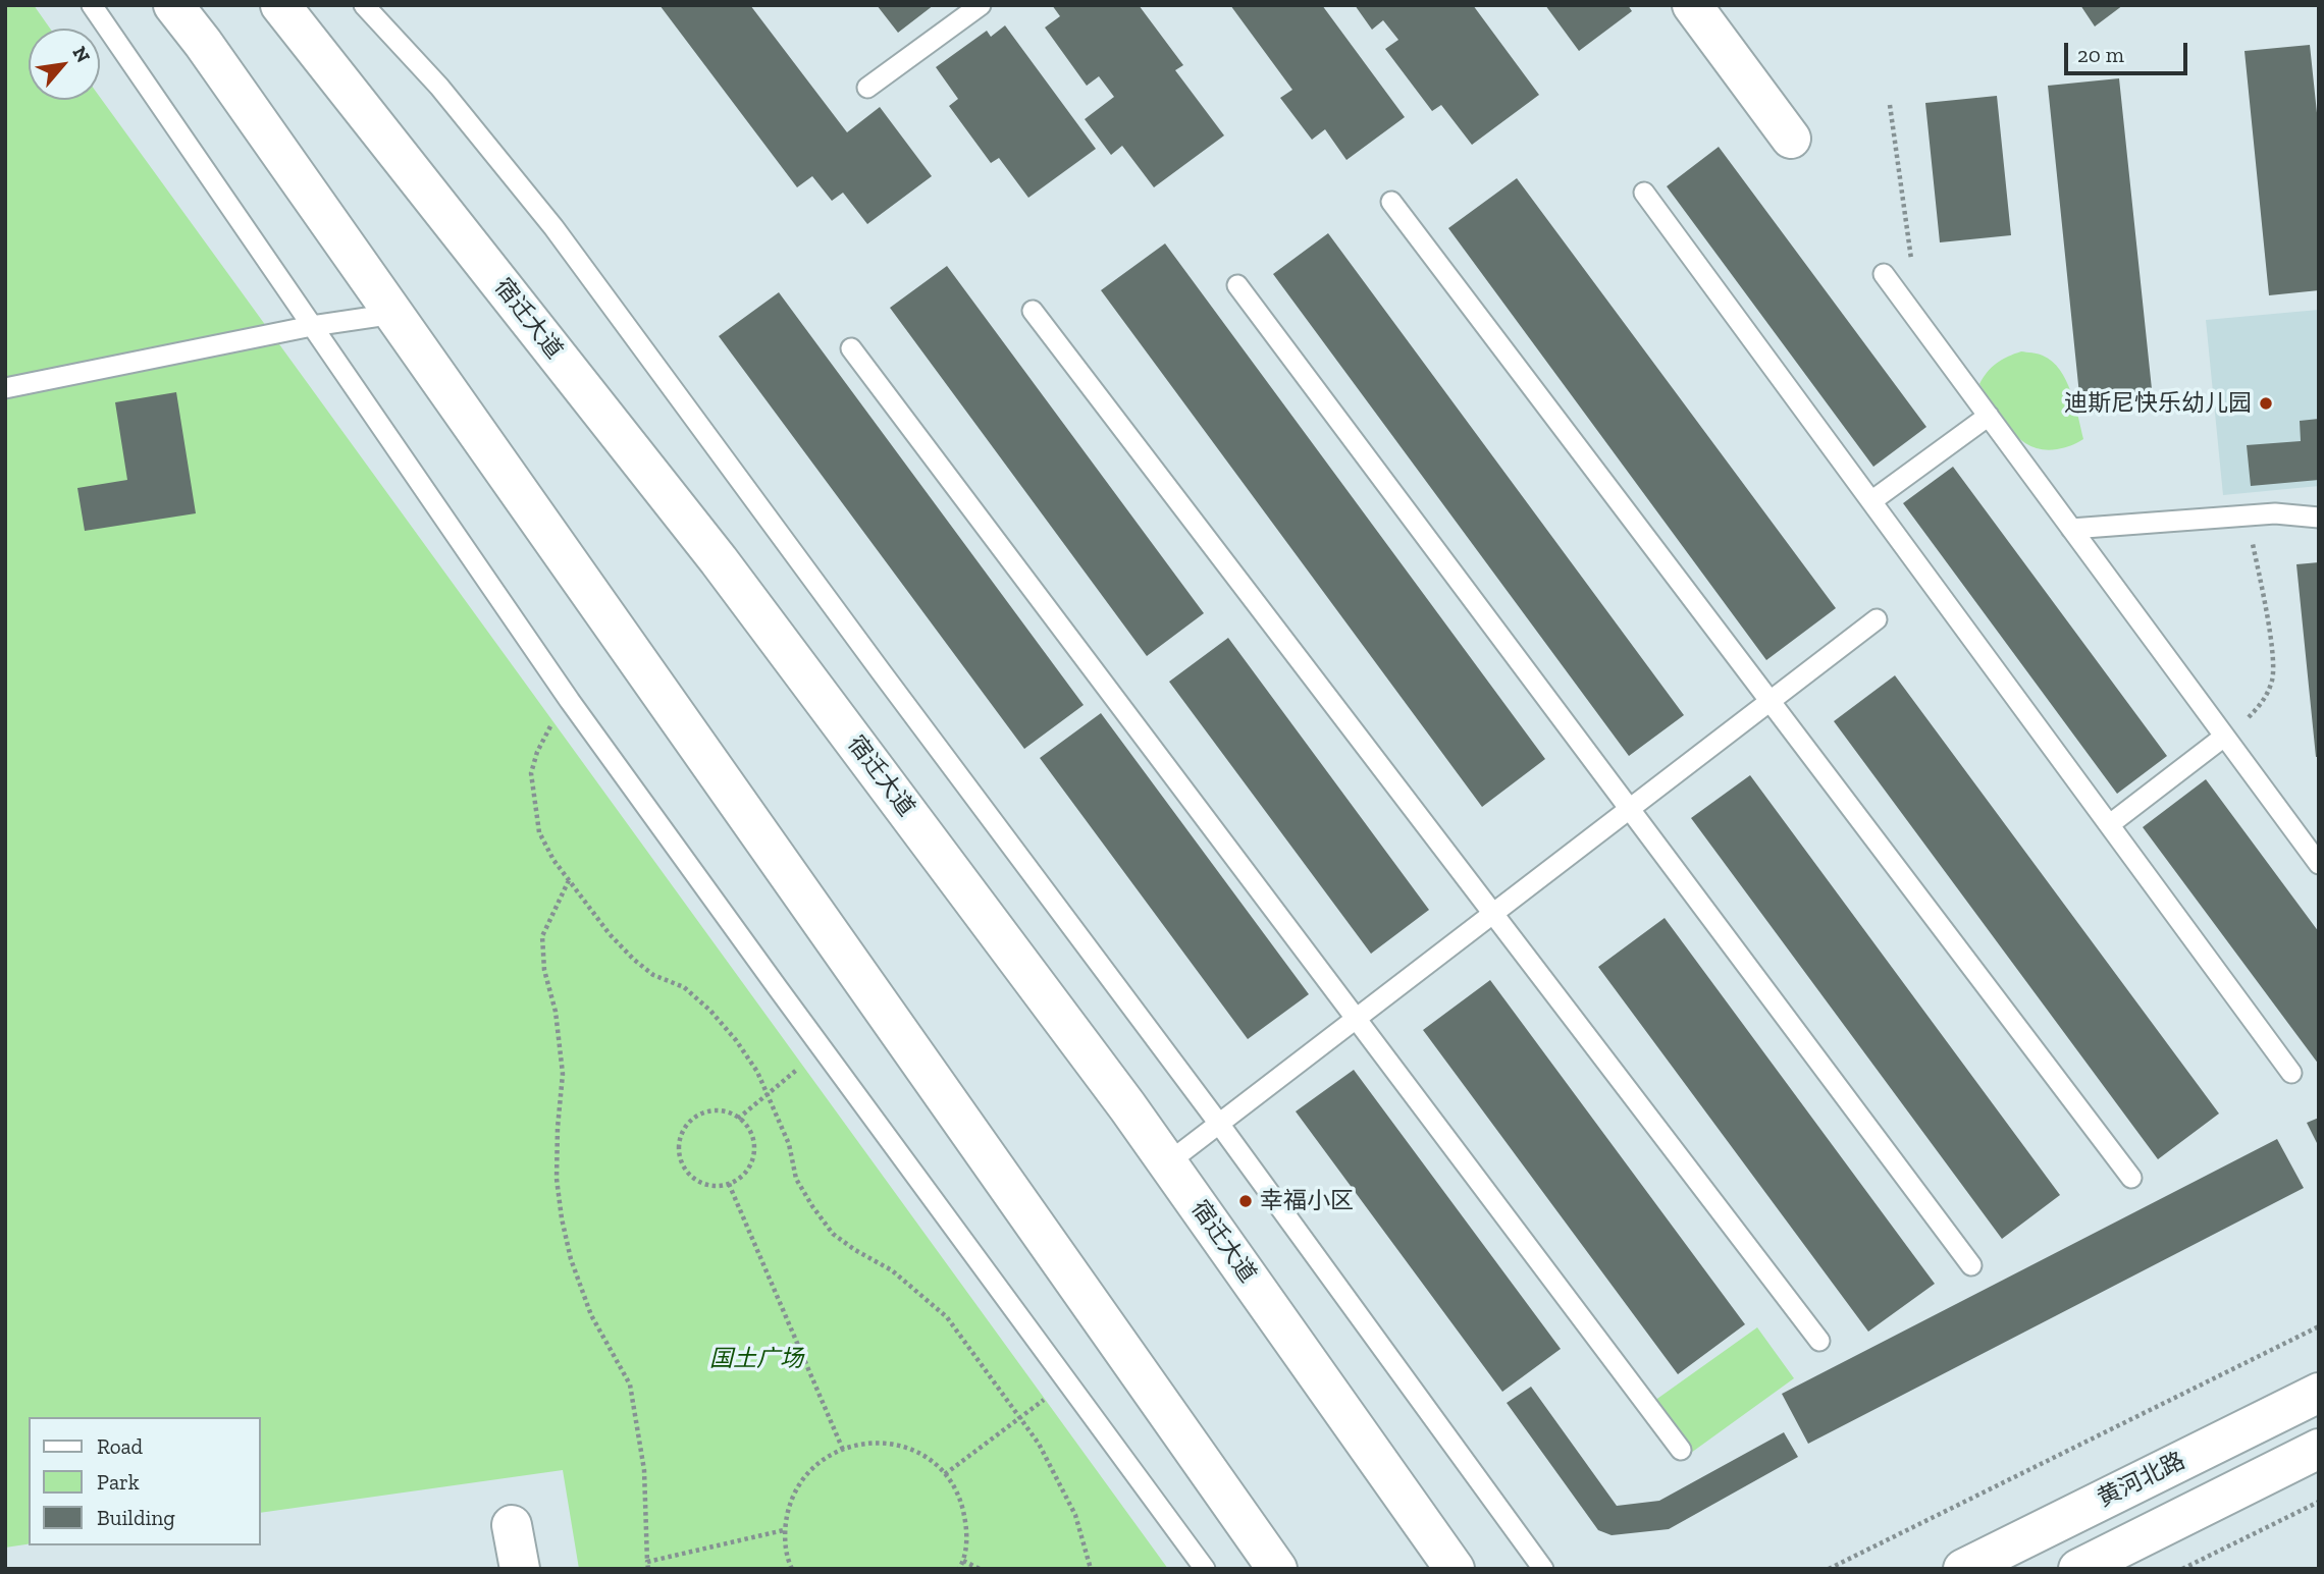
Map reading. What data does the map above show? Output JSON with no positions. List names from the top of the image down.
{
  "streets": {
    "main road": ["宿迁大道", "黄河北路"]
  },
  "parks": ["国土广场"],
  "places": ["迪斯尼快乐幼儿园", "幸福小区"],
  "legend": ["Road", "Park", "Building"],
  "scale_bar": "20 m",
  "north": "top right"
}
